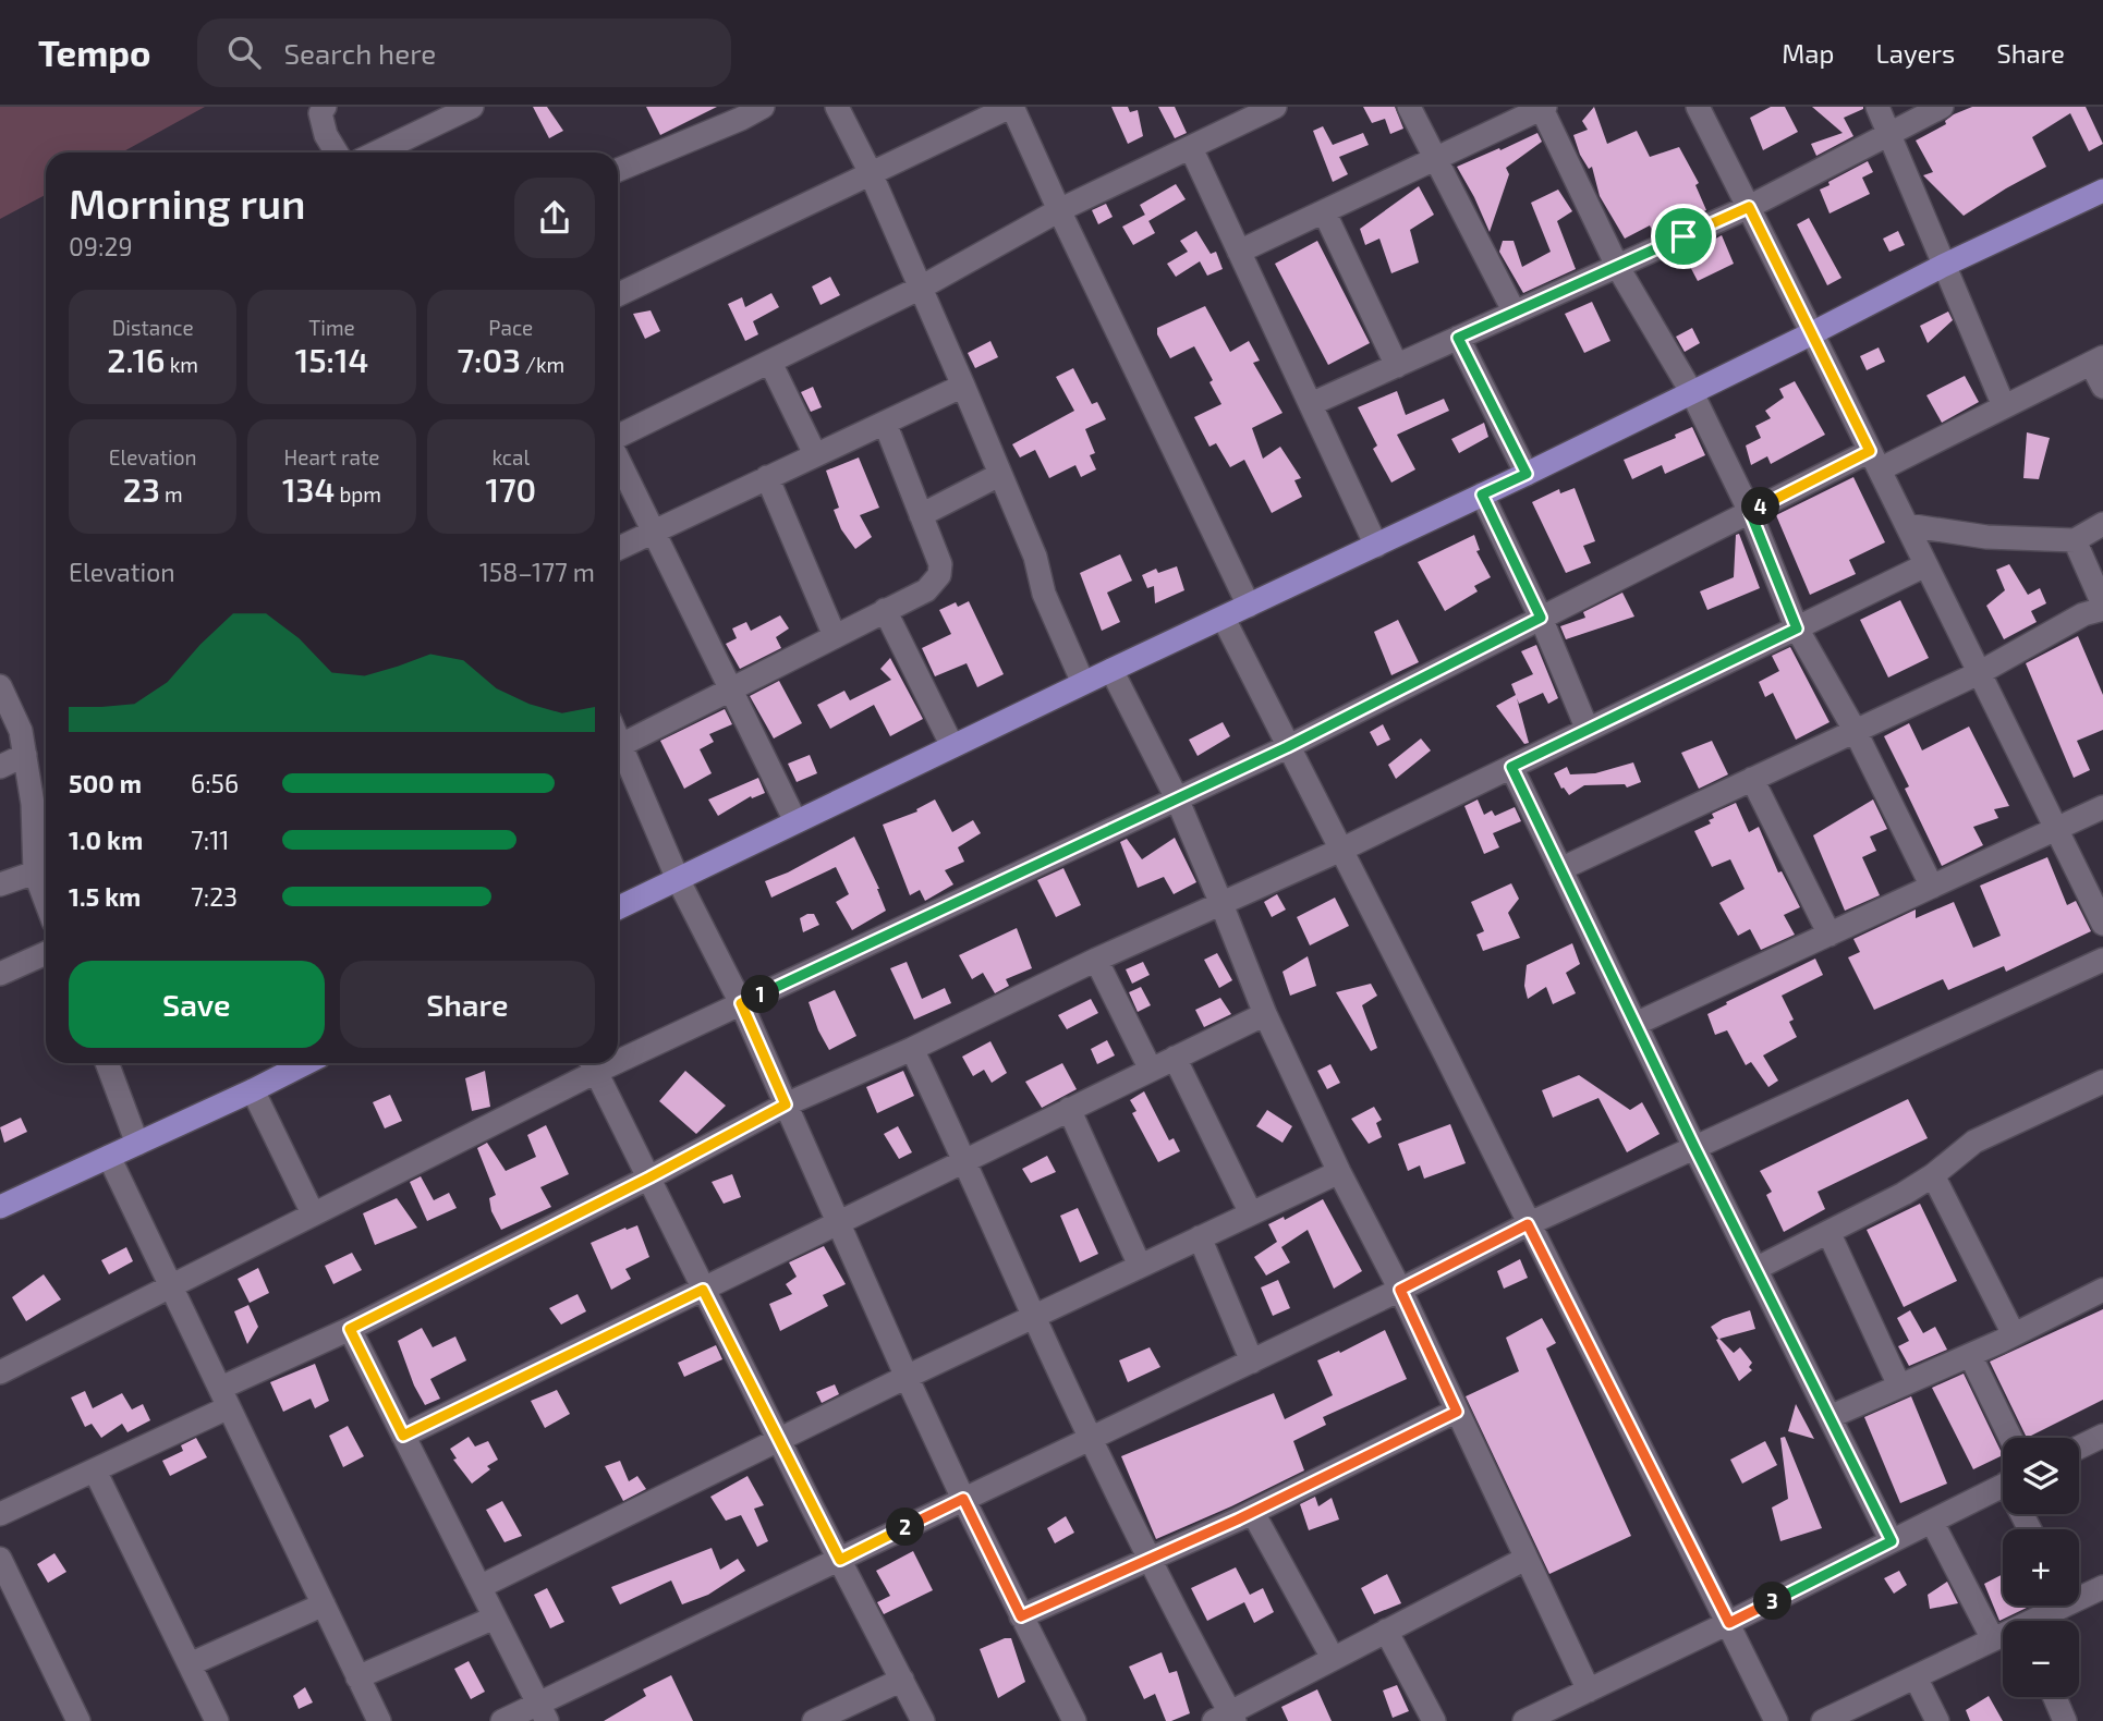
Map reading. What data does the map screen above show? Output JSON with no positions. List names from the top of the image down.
{
  "page": {
    "header": "Tempo",
    "search": "Search here",
    "nav": ["Map", "Layers", "Share"],
    "heading": ["Morning run", "09:29"],
    "stats": [
      ["Distance", "2.16 km"],
      ["Time", "15:14"],
      ["Pace", "7:03 /km"],
      ["Elevation", "23 m"],
      ["Heart rate", "134 bpm"],
      ["kcal", "170"]
    ],
    "pins": [
      "4",
      "1",
      "2",
      "3"
    ],
    "chart": ["Elevation", "158–177 m"],
    "list": [
      {
        "name": "500 m",
        "note": "6:56"
      },
      {
        "name": "1.0 km",
        "note": "7:11"
      },
      {
        "name": "1.5 km",
        "note": "7:23"
      }
    ],
    "buttons": ["Save", "Share"],
    "map_buttons": ["+", "−"]
  }
}
